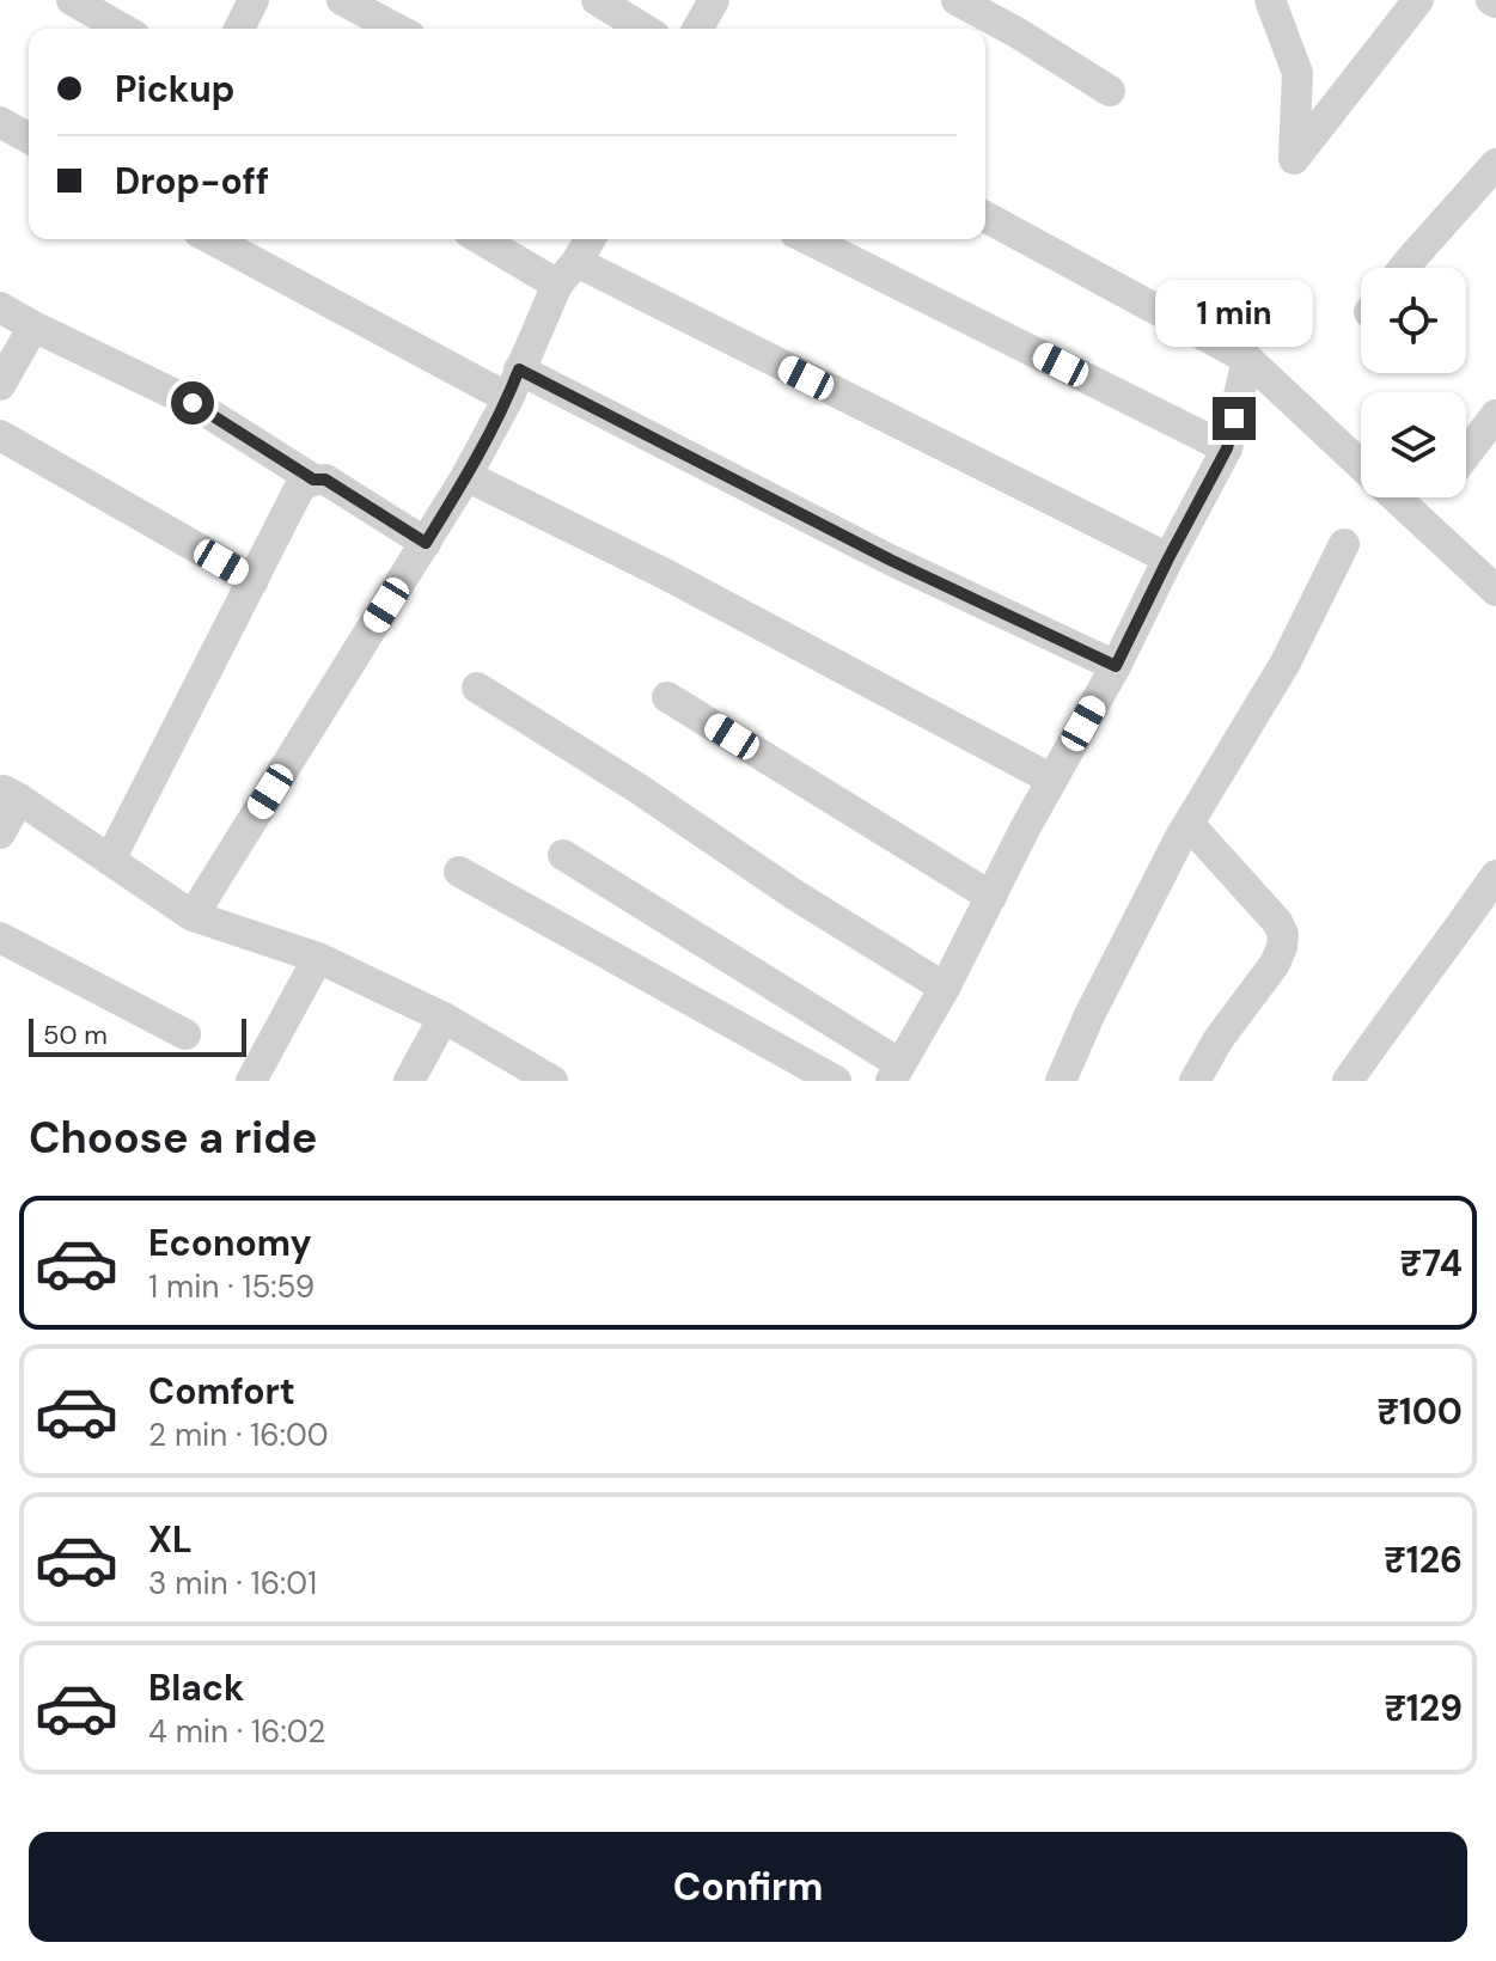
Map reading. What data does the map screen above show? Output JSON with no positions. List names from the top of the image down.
{
  "scale_bar": "50 m",
  "page": {
    "banner": ["Pickup", "Drop-off"],
    "bubble": "1 min",
    "scale": "50 m",
    "heading": "Choose a ride",
    "list": [
      {
        "name": "Economy",
        "note": "1 min · 15:59",
        "value": "₹74"
      },
      {
        "name": "Comfort",
        "note": "2 min · 16:00",
        "value": "₹100"
      },
      {
        "name": "XL",
        "note": "3 min · 16:01",
        "value": "₹126"
      },
      {
        "name": "Black",
        "note": "4 min · 16:02",
        "value": "₹129"
      }
    ],
    "buttons": "Confirm"
  }
}
